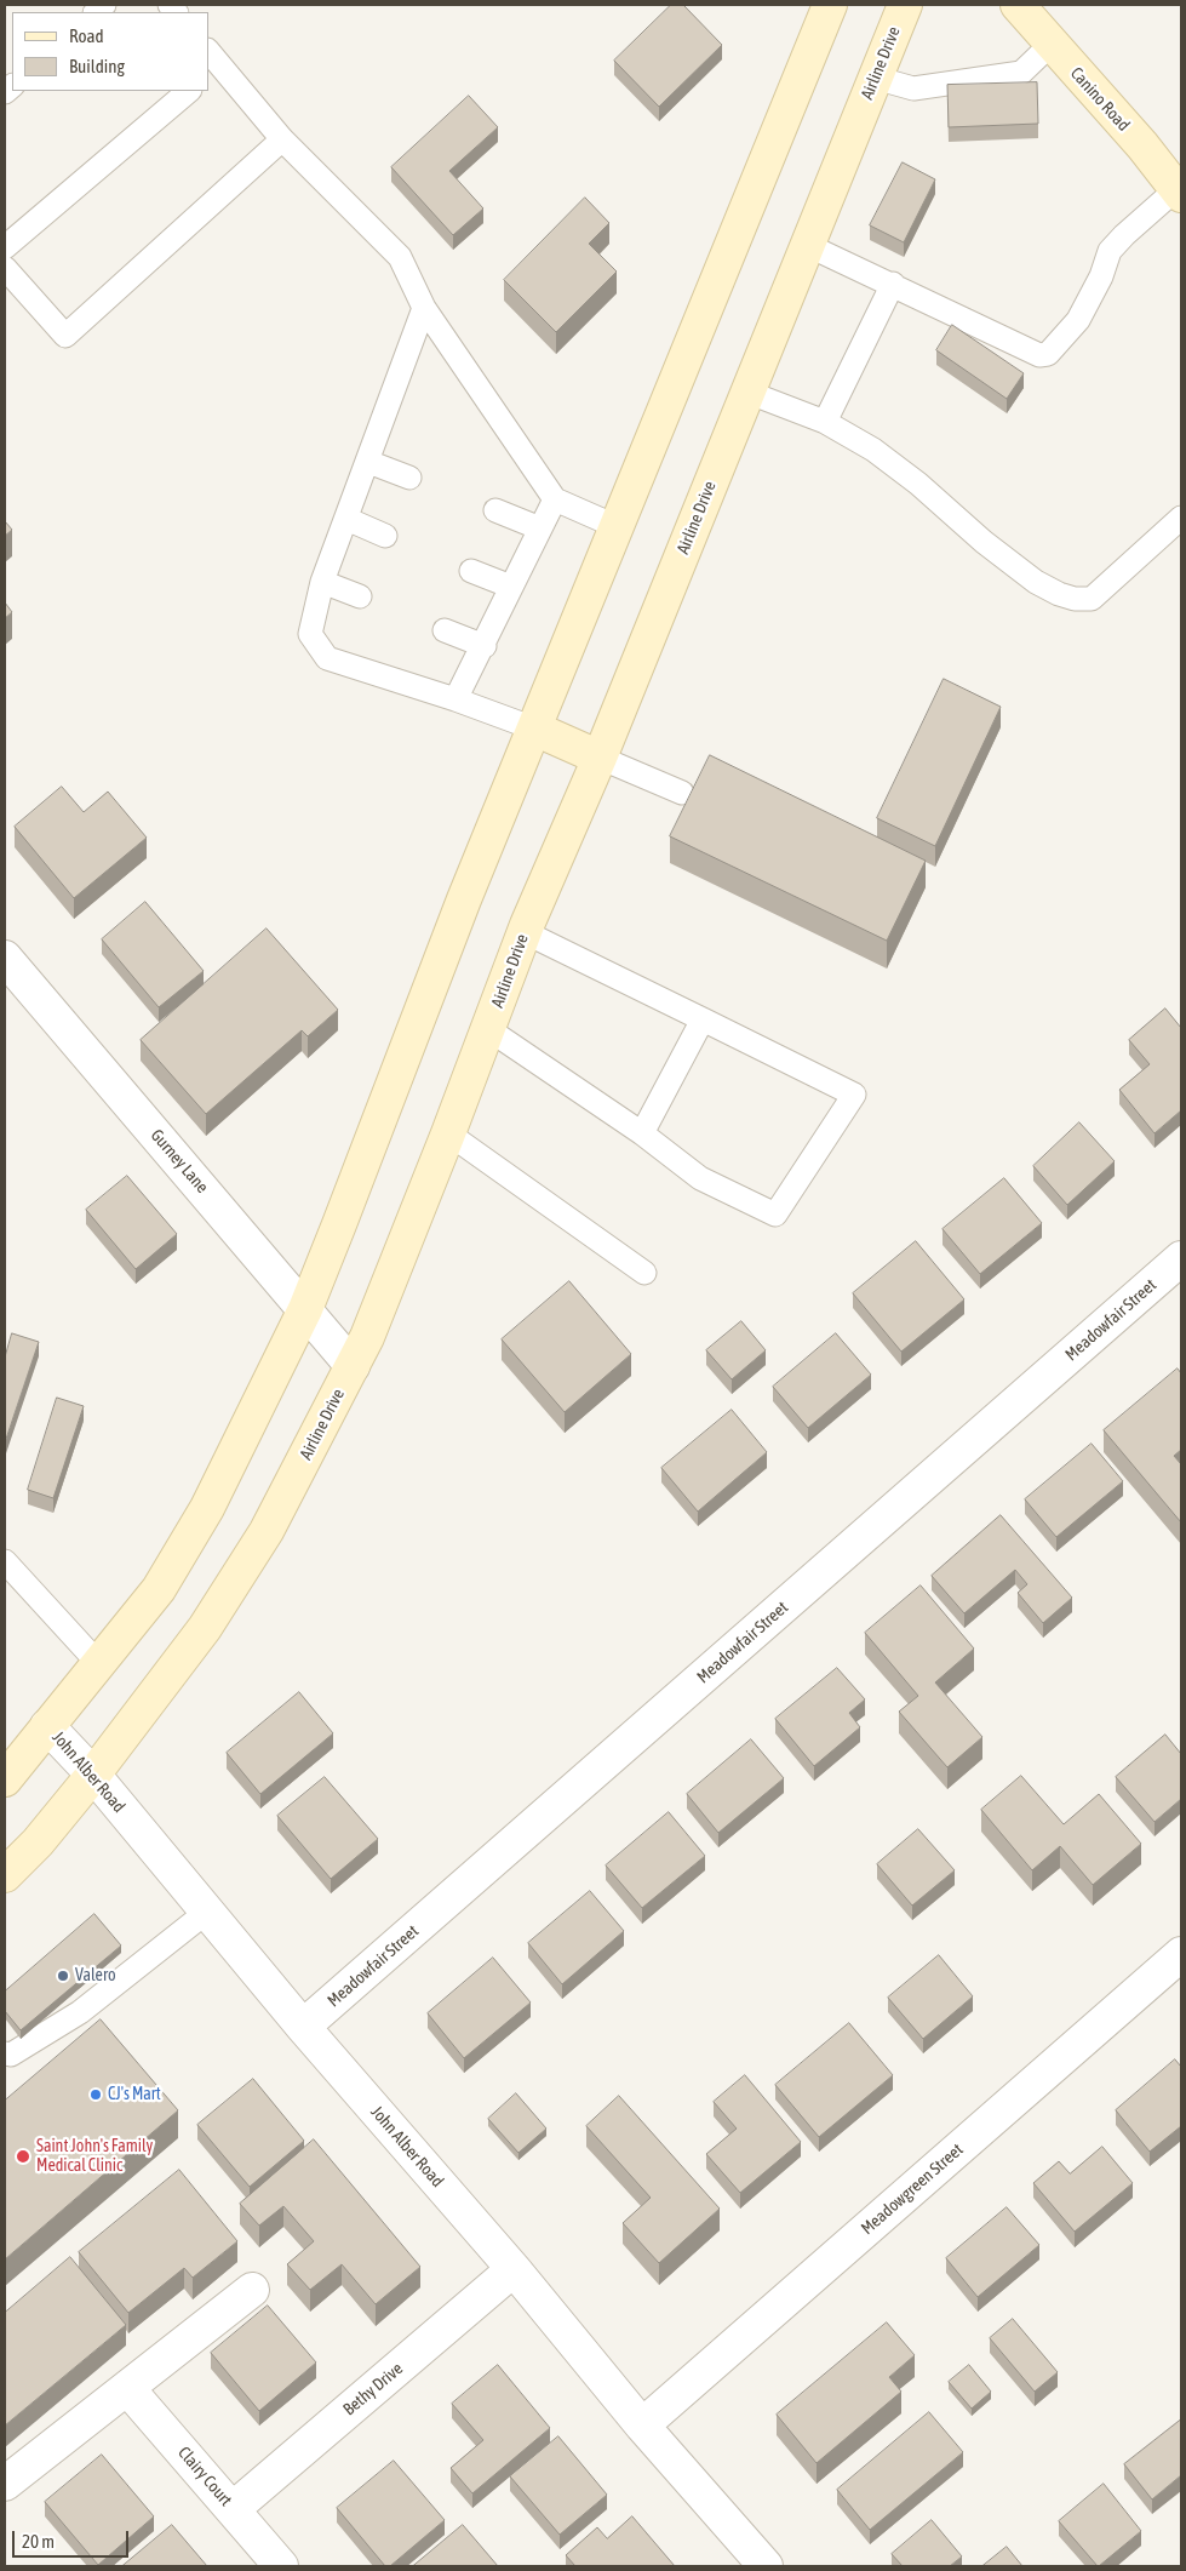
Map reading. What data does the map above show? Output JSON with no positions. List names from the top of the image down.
{
  "streets": {
    "main road": ["Airline Drive", "Canino Road"],
    "street": [
      "Gurney Lane",
      "Meadowfair Street",
      "John Alber Road",
      "Meadowgreen Street",
      "Bethy Drive",
      "Clairy Court"
    ]
  },
  "crossings": [
    ["Airline Drive", "Gurney Lane"],
    ["Airline Drive", "John Alber Road"],
    ["Meadowfair Street", "John Alber Road"],
    ["John Alber Road", "Meadowgreen Street"],
    ["John Alber Road", "Bethy Drive"],
    ["Bethy Drive", "Clairy Court"]
  ],
  "places": ["Valero", "CJ's Mart", "Saint John's Family Medical Clinic"],
  "legend": ["Road", "Building"],
  "scale_bar": "20 m"
}
